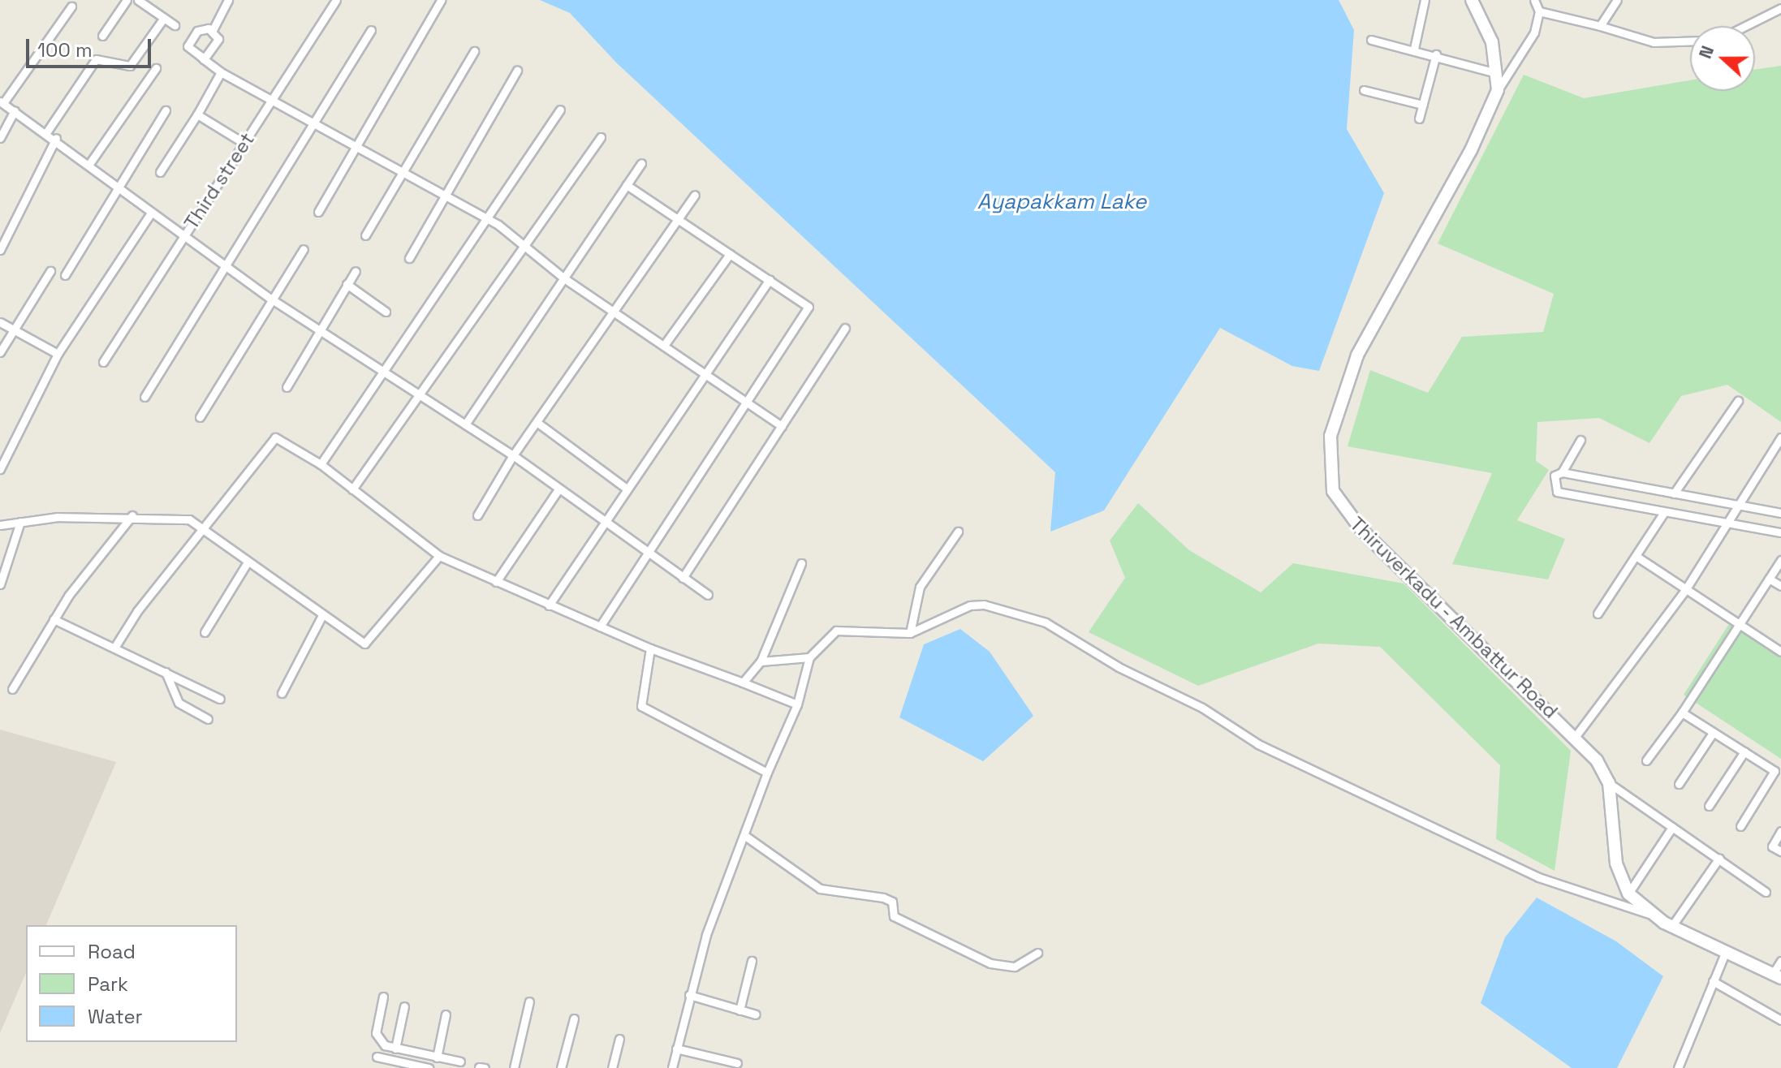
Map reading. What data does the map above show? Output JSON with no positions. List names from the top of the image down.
{
  "streets": {
    "main road": ["Thiruverkadu - Ambattur Road"],
    "street": ["Third street"]
  },
  "water": ["Ayapakkam Lake"],
  "legend": ["Road", "Park", "Water"],
  "scale_bar": "100 m",
  "north": "left"
}
